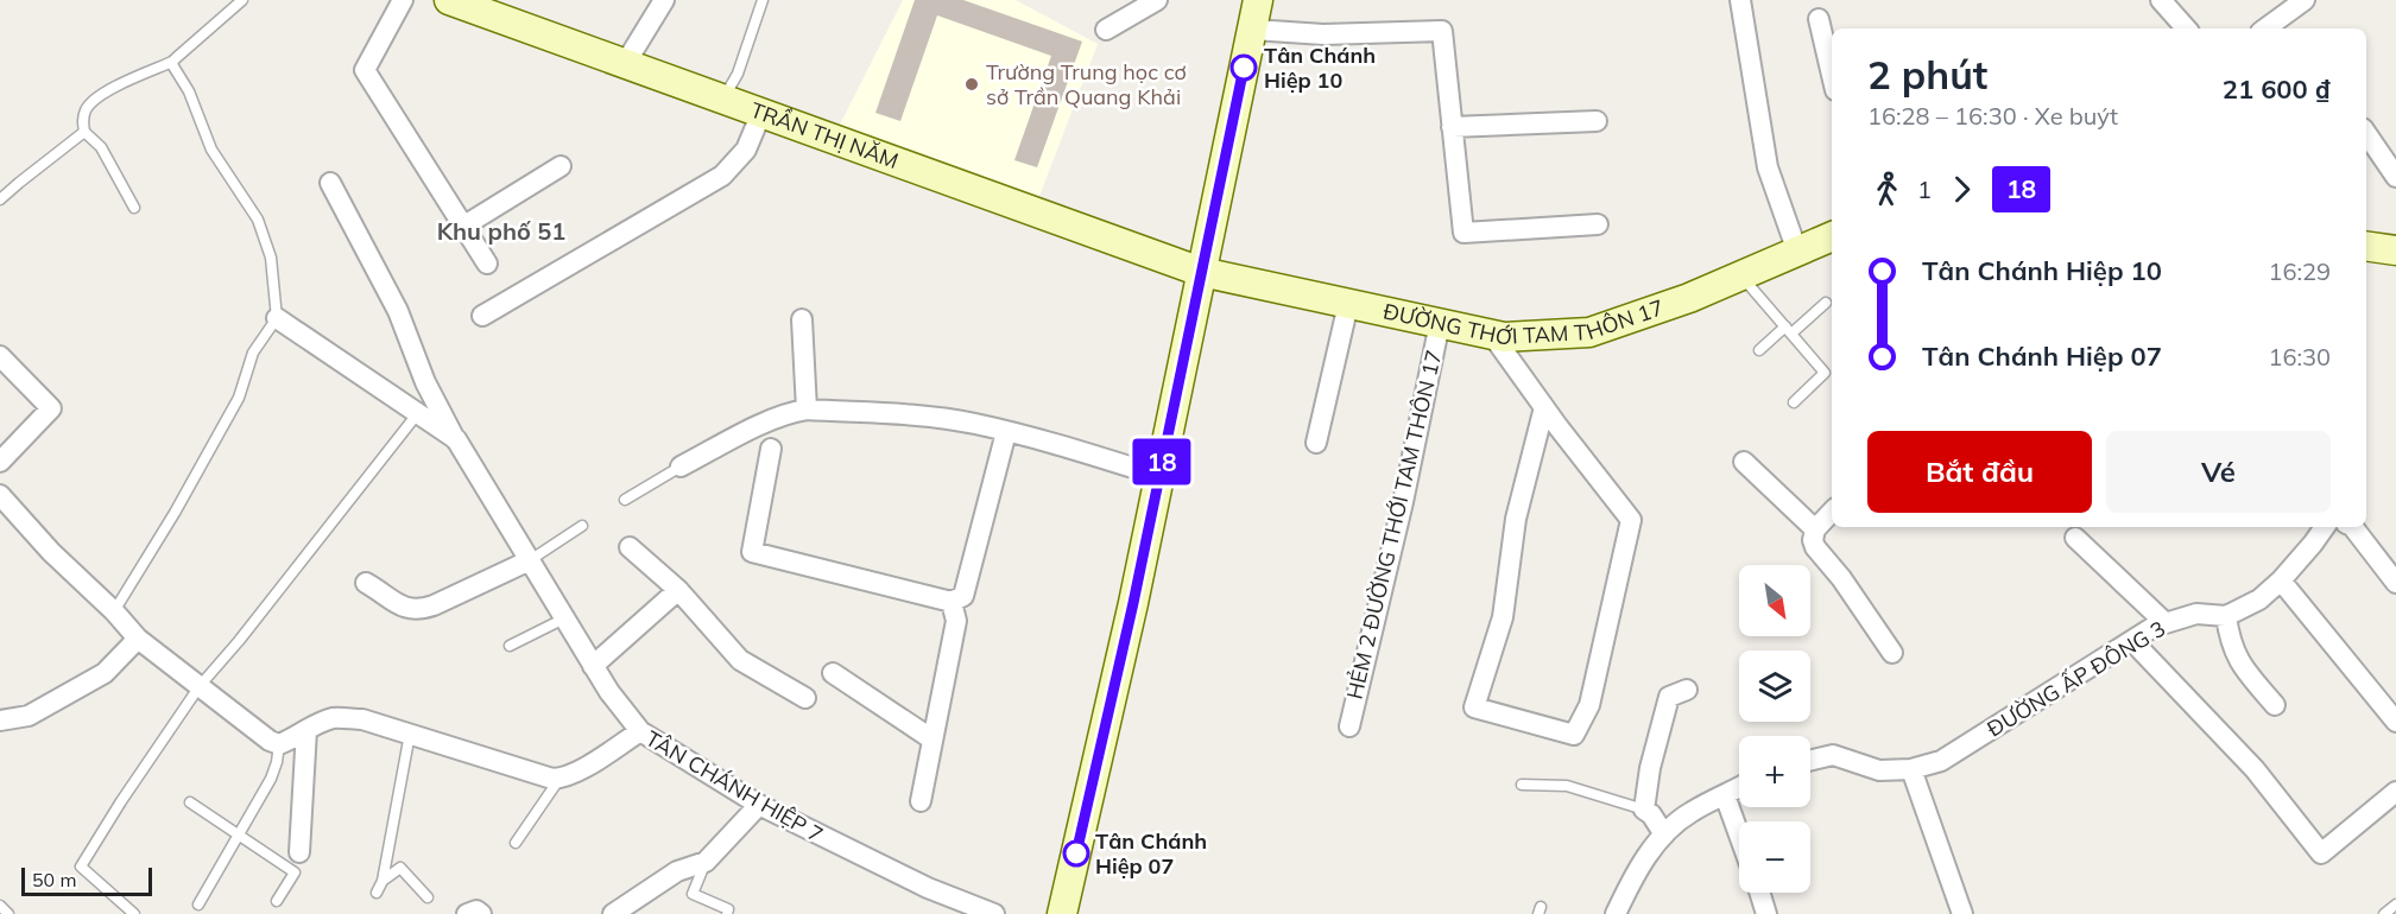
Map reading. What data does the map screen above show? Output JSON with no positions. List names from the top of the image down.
{
  "streets": {
    "street": [
      "TRẦN THỊ NĂM",
      "ĐƯỜNG THỚI TAM THÔN 17",
      "HẺM 2 ĐƯỜNG THỚI TAM THÔN 17",
      "ĐƯỜNG ẤP ĐÔNG 3",
      "TÂN CHÁNH HIỆP 7"
    ]
  },
  "crossings": [
    ["TRẦN THỊ NĂM", "ĐƯỜNG THỚI TAM THÔN 17"],
    ["ĐƯỜNG THỚI TAM THÔN 17", "HẺM 2 ĐƯỜNG THỚI TAM THÔN 17"]
  ],
  "districts": ["Khu phố 51"],
  "places": ["Tân Chánh Hiệp 10", "Trường Trung học cơ sở Trần Quang Khải", "Tân Chánh Hiệp 07"],
  "lines": ["bus line 18"],
  "scale_bar": "50 m",
  "north": "bottom right",
  "page": {
    "on_map": "18",
    "heading": ["2 phút", "16:28 – 16:30 · Xe buýt", "21 600 ₫"],
    "legs": ["1", "18"],
    "list": [
      {
        "name": "Tân Chánh Hiệp 10",
        "value": "16:29"
      },
      {
        "name": "Tân Chánh Hiệp 07",
        "value": "16:30"
      }
    ],
    "buttons": ["Bắt đầu", "Vé"],
    "map_buttons": ["+", "−"],
    "scale": "50 m"
  }
}
